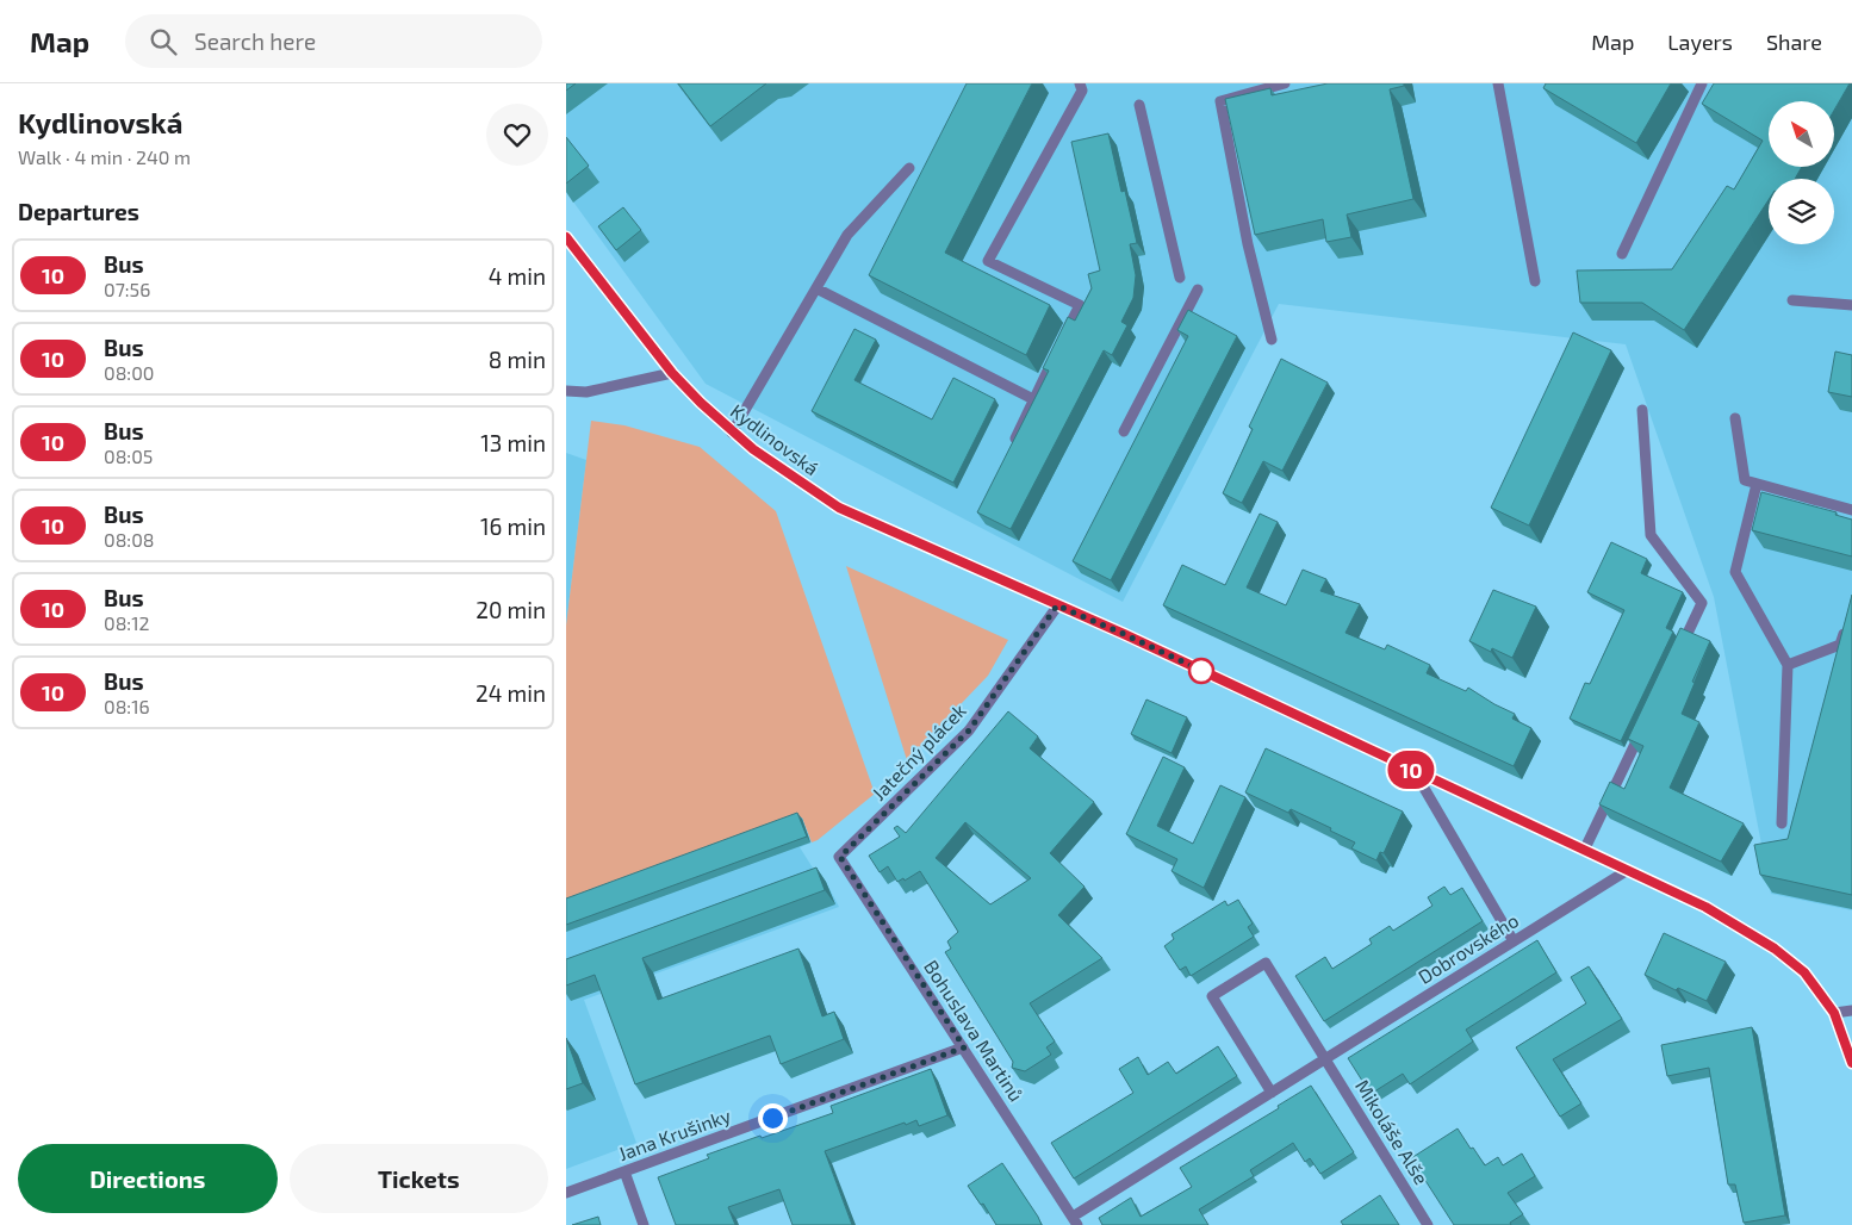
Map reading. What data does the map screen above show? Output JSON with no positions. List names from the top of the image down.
{
  "streets": {
    "street": [
      "Kydlinovská",
      "Jatečný plácek",
      "Dobrovského",
      "Bohuslava Martinů",
      "Mikoláše Alše",
      "Jana Krušinky"
    ]
  },
  "crossings": [
    ["Kydlinovská", "Jatečný plácek"],
    ["Kydlinovská", "Dobrovského"],
    ["Jatečný plácek", "Bohuslava Martinů"],
    ["Dobrovského", "Bohuslava Martinů"],
    ["Dobrovského", "Mikoláše Alše"],
    ["Bohuslava Martinů", "Jana Krušinky"]
  ],
  "lines": ["bus line 10"],
  "north": "top left",
  "page": {
    "header": "Map",
    "search": "Search here",
    "nav": ["Map", "Layers", "Share"],
    "heading": [
      ["Kydlinovská", "Walk · 4 min · 240 m"],
      "Departures"
    ],
    "on_map": "10",
    "list": [
      {
        "mark": "10",
        "name": "Bus",
        "note": "07:56",
        "value": "4 min"
      },
      {
        "mark": "10",
        "name": "Bus",
        "note": "08:00",
        "value": "8 min"
      },
      {
        "mark": "10",
        "name": "Bus",
        "note": "08:05",
        "value": "13 min"
      },
      {
        "mark": "10",
        "name": "Bus",
        "note": "08:08",
        "value": "16 min"
      },
      {
        "mark": "10",
        "name": "Bus",
        "note": "08:12",
        "value": "20 min"
      },
      {
        "mark": "10",
        "name": "Bus",
        "note": "08:16",
        "value": "24 min"
      }
    ],
    "buttons": ["Directions", "Tickets"]
  }
}
